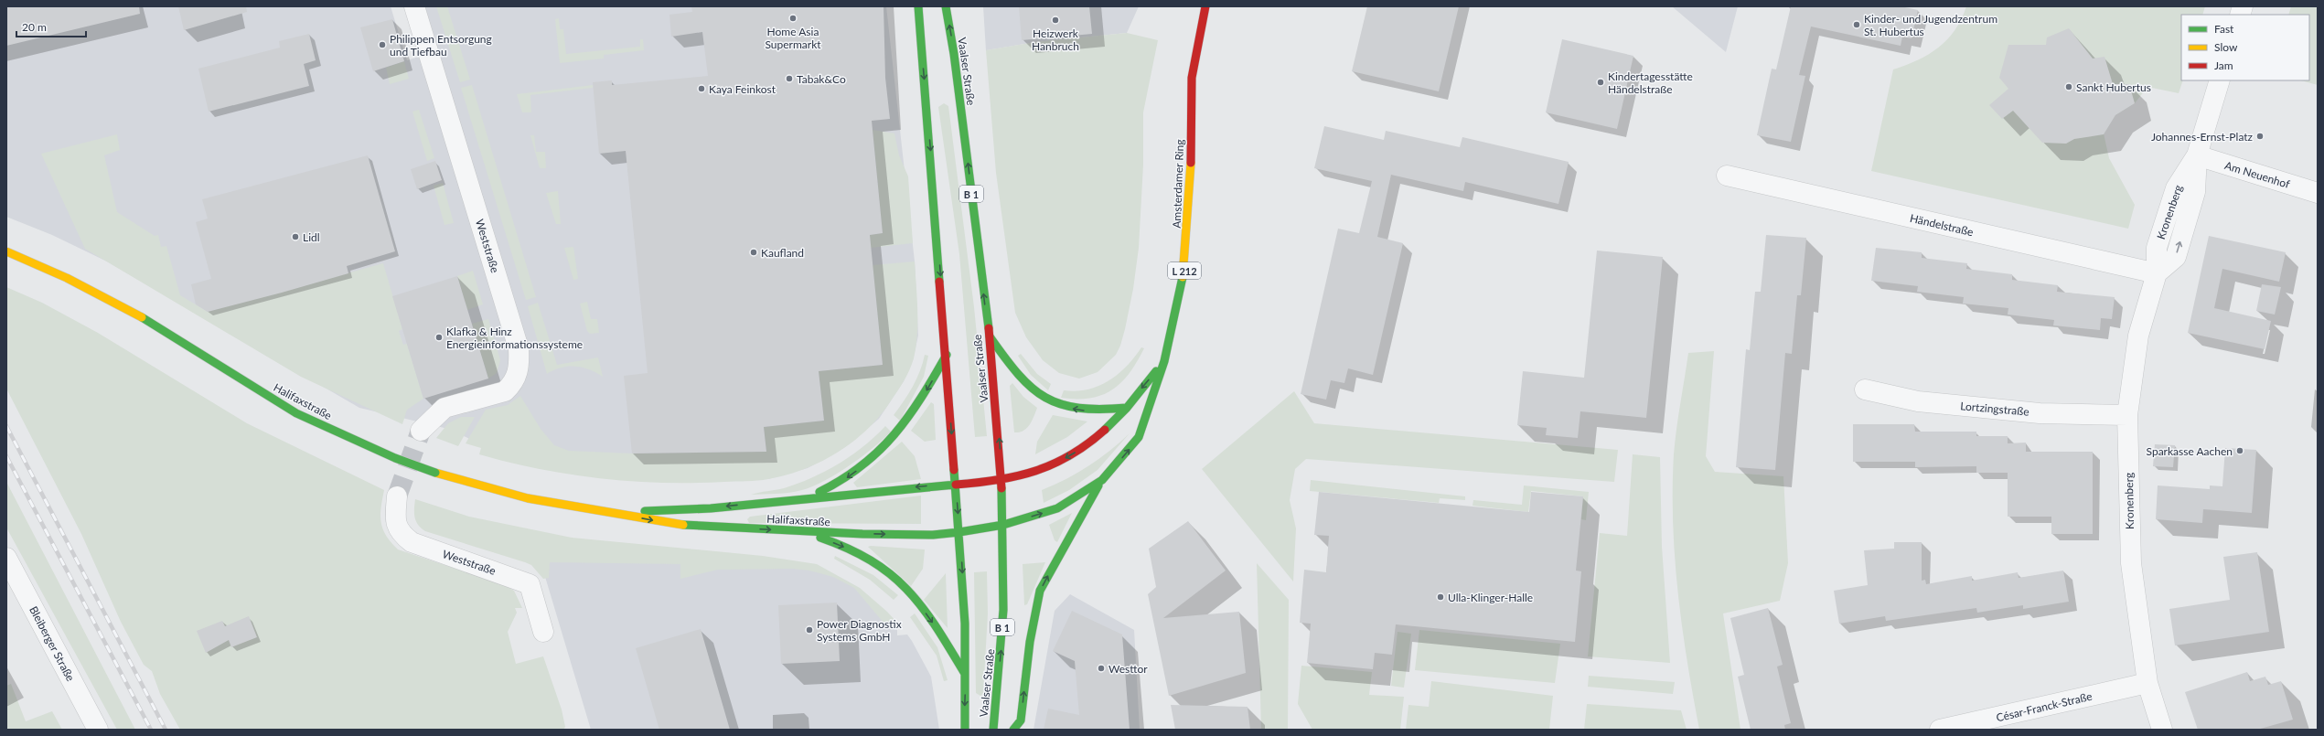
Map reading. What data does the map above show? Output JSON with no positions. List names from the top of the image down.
{
  "streets": {
    "main road": [
      "Vaalser Straße",
      "Amsterdamer Ring",
      "B 1",
      "L 212",
      "Halifaxstraße"
    ],
    "street": [
      "Am Neuenhof",
      "Kronenberg",
      "Händelstraße",
      "Weststraße",
      "Lortzingstraße",
      "Bleiberger Straße",
      "César-Franck-Straße"
    ]
  },
  "crossings": [
    ["Vaalser Straße", "Amsterdamer Ring"],
    ["Vaalser Straße", "Halifaxstraße"],
    ["Am Neuenhof", "Kronenberg"],
    ["Amsterdamer Ring", "Halifaxstraße"],
    ["Kronenberg", "Händelstraße"],
    ["Kronenberg", "Lortzingstraße"],
    ["Kronenberg", "César-Franck-Straße"]
  ],
  "places": [
    "Home Asia Supermarkt",
    "Heizwerk Hanbruch",
    "Kinder- und Jugendzentrum St. Hubertus",
    "Philippen Entsorgung und Tiefbau",
    "Tabak&Co",
    "Kindertagesstätte Händelstraße",
    "Sankt Hubertus",
    "Kaya Feinkost",
    "Johannes-Ernst-Platz",
    "Lidl",
    "Kaufland",
    "Klafka & Hinz Energieinformationssysteme",
    "Sparkasse Aachen",
    "Ulla-Klinger-Halle",
    "Power Diagnostix Systems GmbH",
    "Westtor"
  ],
  "legend": ["Fast", "Slow", "Jam"],
  "scale_bar": "20 m"
}
